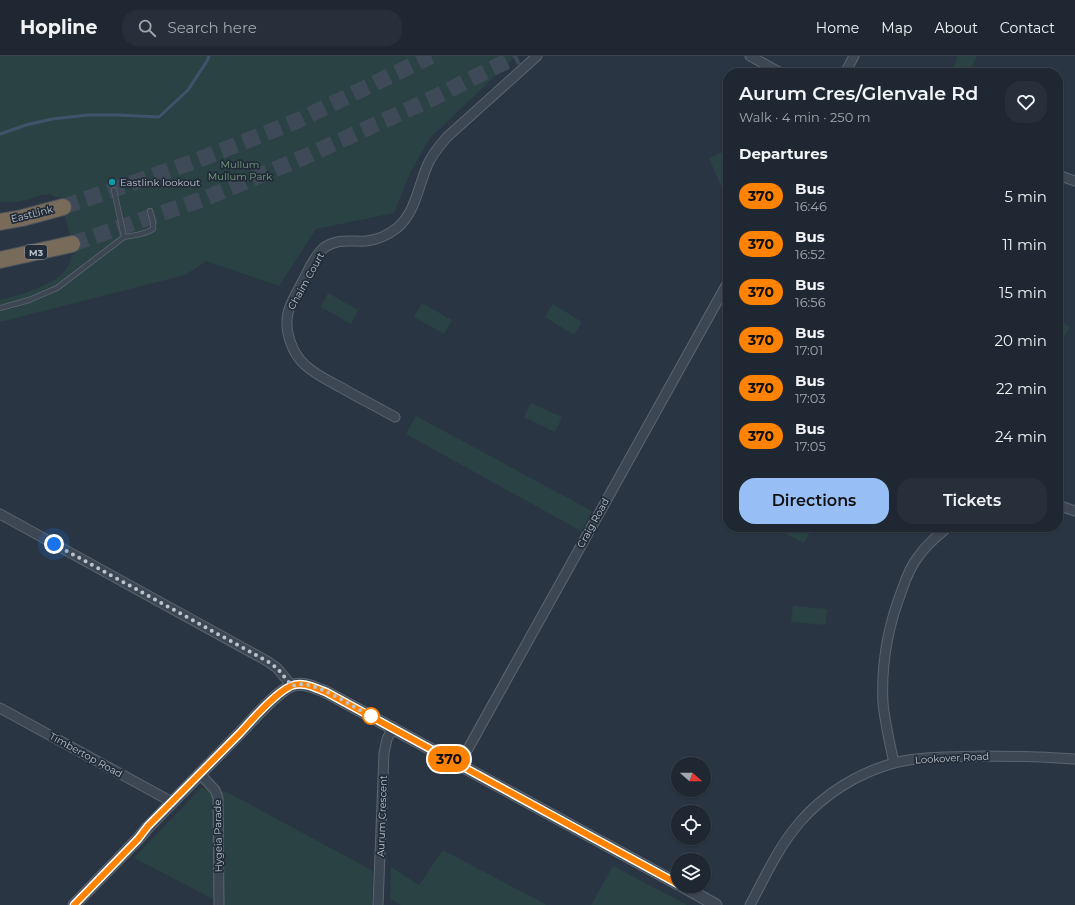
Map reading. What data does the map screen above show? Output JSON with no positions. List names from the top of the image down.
{
  "streets": {
    "highway": ["EastLink", "M3"],
    "street": [
      "Chaim Court",
      "Craig Road",
      "Timbertop Road",
      "Lookover Road",
      "Aurum Crescent",
      "Hygeia Parade"
    ]
  },
  "parks": ["Mullum Mullum Park"],
  "places": ["Eastlink lookout"],
  "lines": ["bus line 370"],
  "north": "right",
  "page": {
    "header": "Hopline",
    "search": "Search here",
    "nav": [
      "Home",
      "Map",
      "About",
      "Contact"
    ],
    "on_map": "370",
    "heading": [
      ["Aurum Cres/Glenvale Rd", "Walk · 4 min · 250 m"],
      "Departures"
    ],
    "list": [
      {
        "mark": "370",
        "name": "Bus",
        "note": "16:46",
        "value": "5 min"
      },
      {
        "mark": "370",
        "name": "Bus",
        "note": "16:52",
        "value": "11 min"
      },
      {
        "mark": "370",
        "name": "Bus",
        "note": "16:56",
        "value": "15 min"
      },
      {
        "mark": "370",
        "name": "Bus",
        "note": "17:01",
        "value": "20 min"
      },
      {
        "mark": "370",
        "name": "Bus",
        "note": "17:03",
        "value": "22 min"
      },
      {
        "mark": "370",
        "name": "Bus",
        "note": "17:05",
        "value": "24 min"
      }
    ],
    "buttons": ["Directions", "Tickets"]
  }
}
